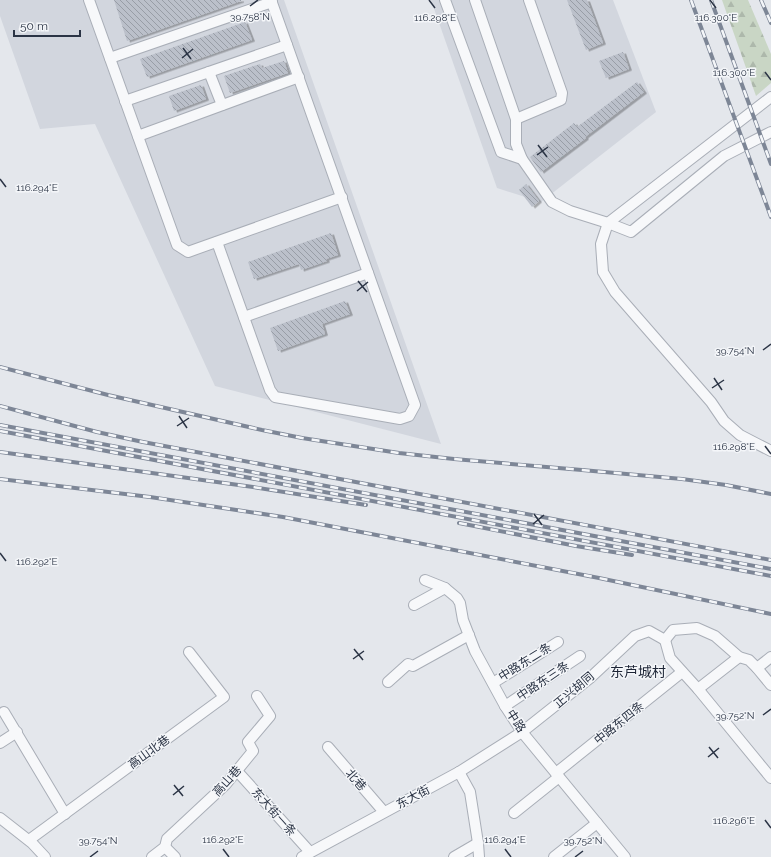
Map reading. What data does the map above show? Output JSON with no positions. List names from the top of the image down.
{
  "streets": {
    "street": [
      "中路东二条",
      "中路东三条",
      "正兴胡同",
      "中路",
      "中路东四条",
      "高山北巷",
      "北巷",
      "高山巷",
      "东大街",
      "东大街一条"
    ]
  },
  "crossings": [
    ["中路东二条", "中路"],
    ["中路东三条", "中路"],
    ["正兴胡同", "中路"],
    ["正兴胡同", "东大街"],
    ["中路", "中路东四条"],
    ["中路", "东大街"],
    ["北巷", "东大街"],
    ["高山巷", "东大街一条"],
    ["东大街", "东大街一条"]
  ],
  "districts": ["东芦城村"],
  "scale_bar": "50 m",
  "coordinates": [
    "39.758°N",
    "116.298°E",
    "116.300°E",
    "116.294°E",
    "39.754°N",
    "116.292°E",
    "39.752°N",
    "116.296°E"
  ]
}
